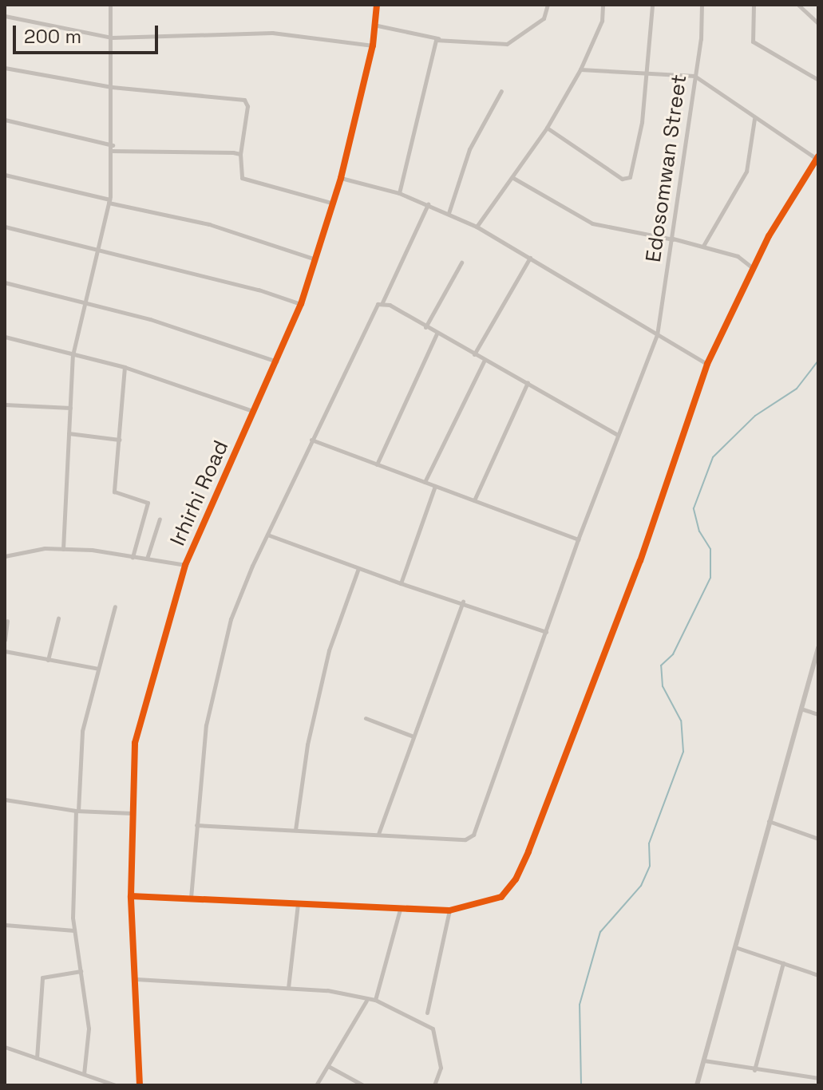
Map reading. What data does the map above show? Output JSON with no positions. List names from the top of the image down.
{
  "streets": {
    "street": ["Edosomwan Street", "Irhirhi Road"]
  },
  "scale_bar": "200 m"
}
